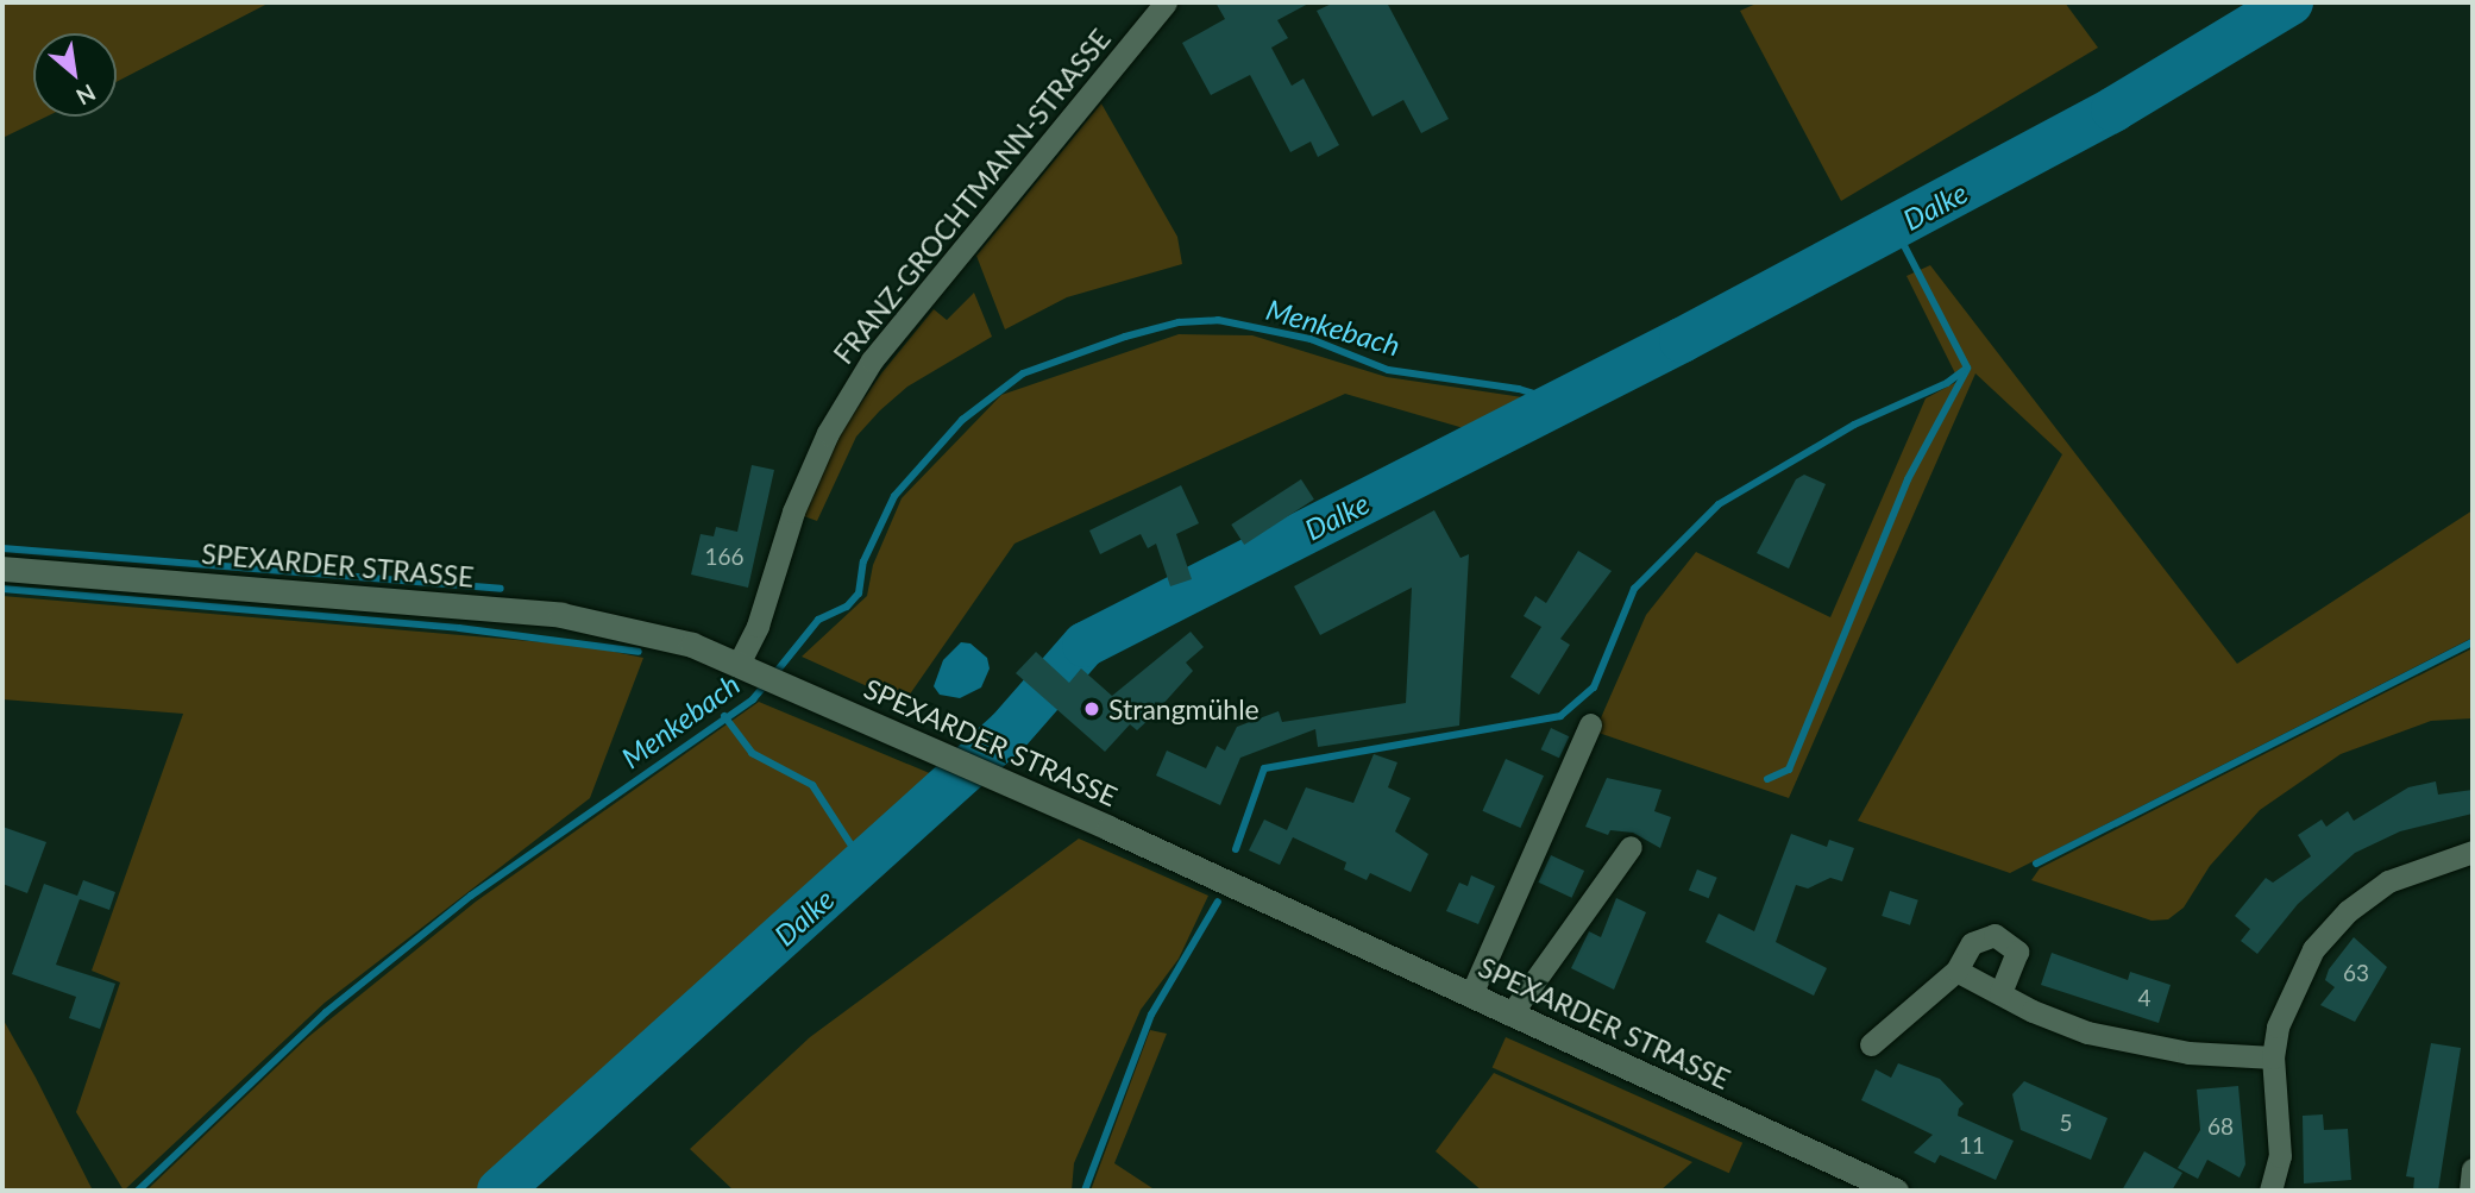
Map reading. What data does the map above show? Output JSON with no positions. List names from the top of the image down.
{
  "streets": {
    "main road": ["SPEXARDER STRASSE"],
    "street": ["FRANZ-GROCHTMANN-STRASSE"]
  },
  "crossings": [
    ["FRANZ-GROCHTMANN-STRASSE", "SPEXARDER STRASSE"]
  ],
  "water": ["Dalke", "Menkebach"],
  "places": ["Strangmühle"],
  "house_numbers": [
    "166",
    "63",
    "4",
    "5",
    "68",
    "11"
  ],
  "north": "bottom right"
}
